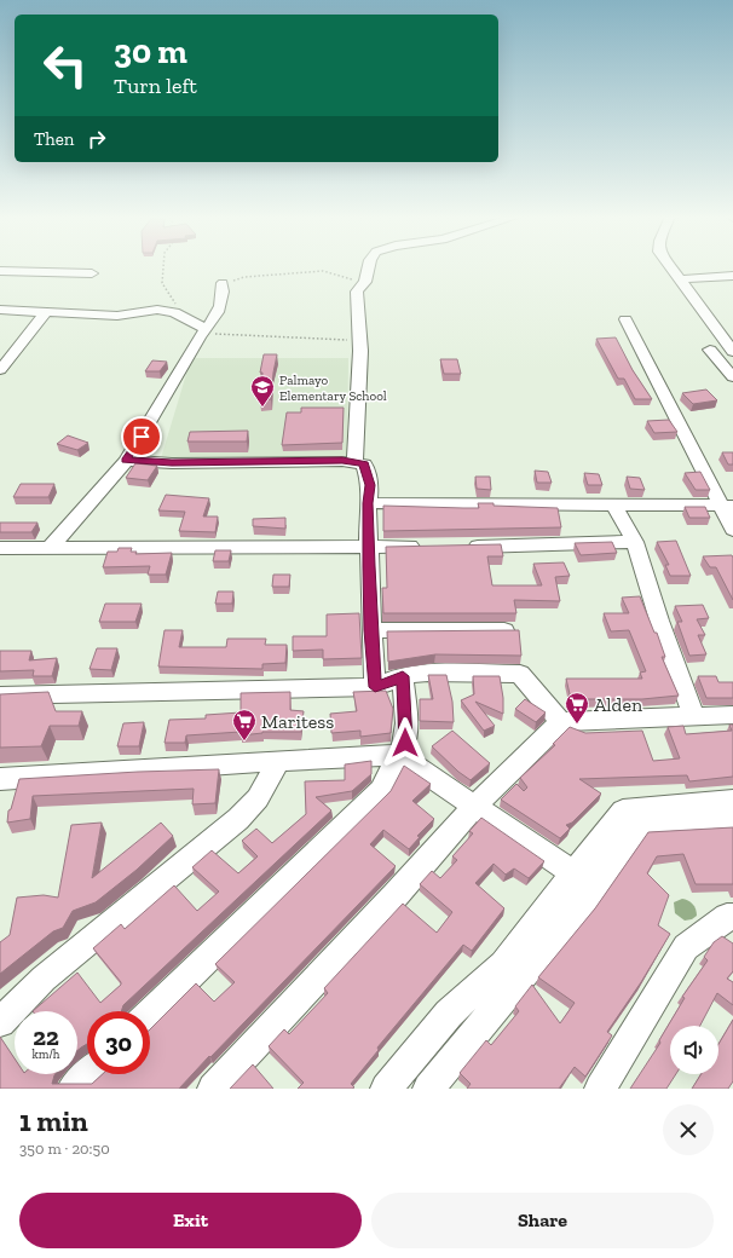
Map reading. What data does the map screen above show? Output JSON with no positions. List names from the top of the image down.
{
  "places": {
    "school or university": ["Palmayo Elementary School"],
    "supermarket": ["Alden", "Maritess"]
  },
  "page": {
    "turn": ["30 m", "Turn left"],
    "then": "Then",
    "speed": "22 km/h",
    "limit": "30",
    "heading": ["1 min", "350 m · 20:50"],
    "buttons": ["Exit", "Share"]
  }
}
